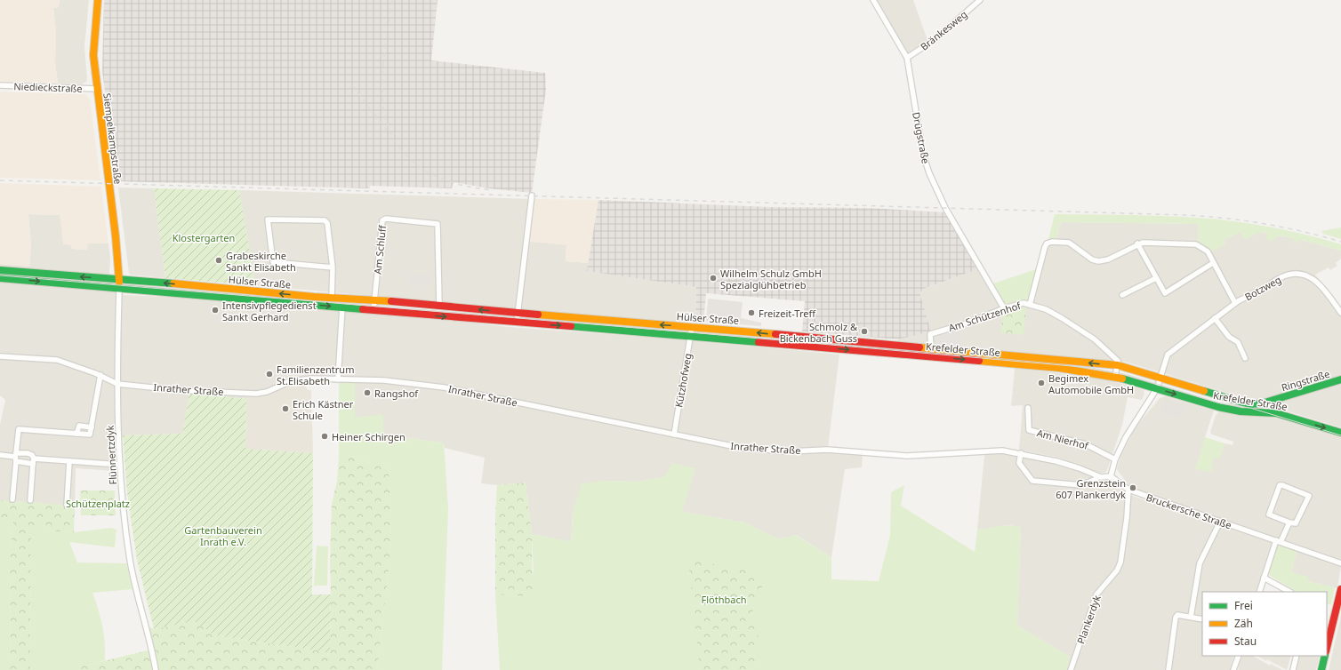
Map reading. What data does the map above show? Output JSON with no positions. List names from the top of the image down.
{
  "streets": {
    "street": [
      "Bränkesweg",
      "Niedieckstraße",
      "Drügstraße",
      "Siempelkampstraße",
      "Am Schluff",
      "Hülser Straße",
      "Botzweg",
      "Am Schützenhof",
      "Krefelder Straße",
      "Kützhofweg",
      "Ringstraße",
      "Inrather Straße",
      "Am Nierhof",
      "Flünnertzdyk",
      "Bruckersche Straße",
      "Plankerdyk"
    ]
  },
  "crossings": [
    ["Bränkesweg", "Drügstraße"],
    ["Niedieckstraße", "Siempelkampstraße"],
    ["Drügstraße", "Am Schützenhof"],
    ["Siempelkampstraße", "Hülser Straße"],
    ["Siempelkampstraße", "Flünnertzdyk"],
    ["Am Schluff", "Hülser Straße"],
    ["Hülser Straße", "Krefelder Straße"],
    ["Hülser Straße", "Kützhofweg"],
    ["Hülser Straße", "Flünnertzdyk"],
    ["Botzweg", "Krefelder Straße"],
    ["Am Schützenhof", "Krefelder Straße"],
    ["Krefelder Straße", "Ringstraße"],
    ["Kützhofweg", "Inrather Straße"],
    ["Inrather Straße", "Flünnertzdyk"],
    ["Bruckersche Straße", "Plankerdyk"]
  ],
  "parks": [
    "Klostergarten",
    "Schützenplatz",
    "Gartenbauverein Inrath e.V.",
    "Flöthbach"
  ],
  "places": [
    "Grabeskirche Sankt Elisabeth",
    "Wilhelm Schulz GmbH Spezialglühbetrieb",
    "Intensivpflegedienst Sankt Gerhard",
    "Freizeit-Treff",
    "Schmolz & Bickenbach Guss",
    "Familienzentrum St.Elisabeth",
    "Begimex Automobile GmbH",
    "Rangshof",
    "Erich Kästner Schule",
    "Heiner Schirgen",
    "Grenzstein 607 Plankerdyk"
  ],
  "legend": ["Frei", "Zäh", "Stau"]
}
